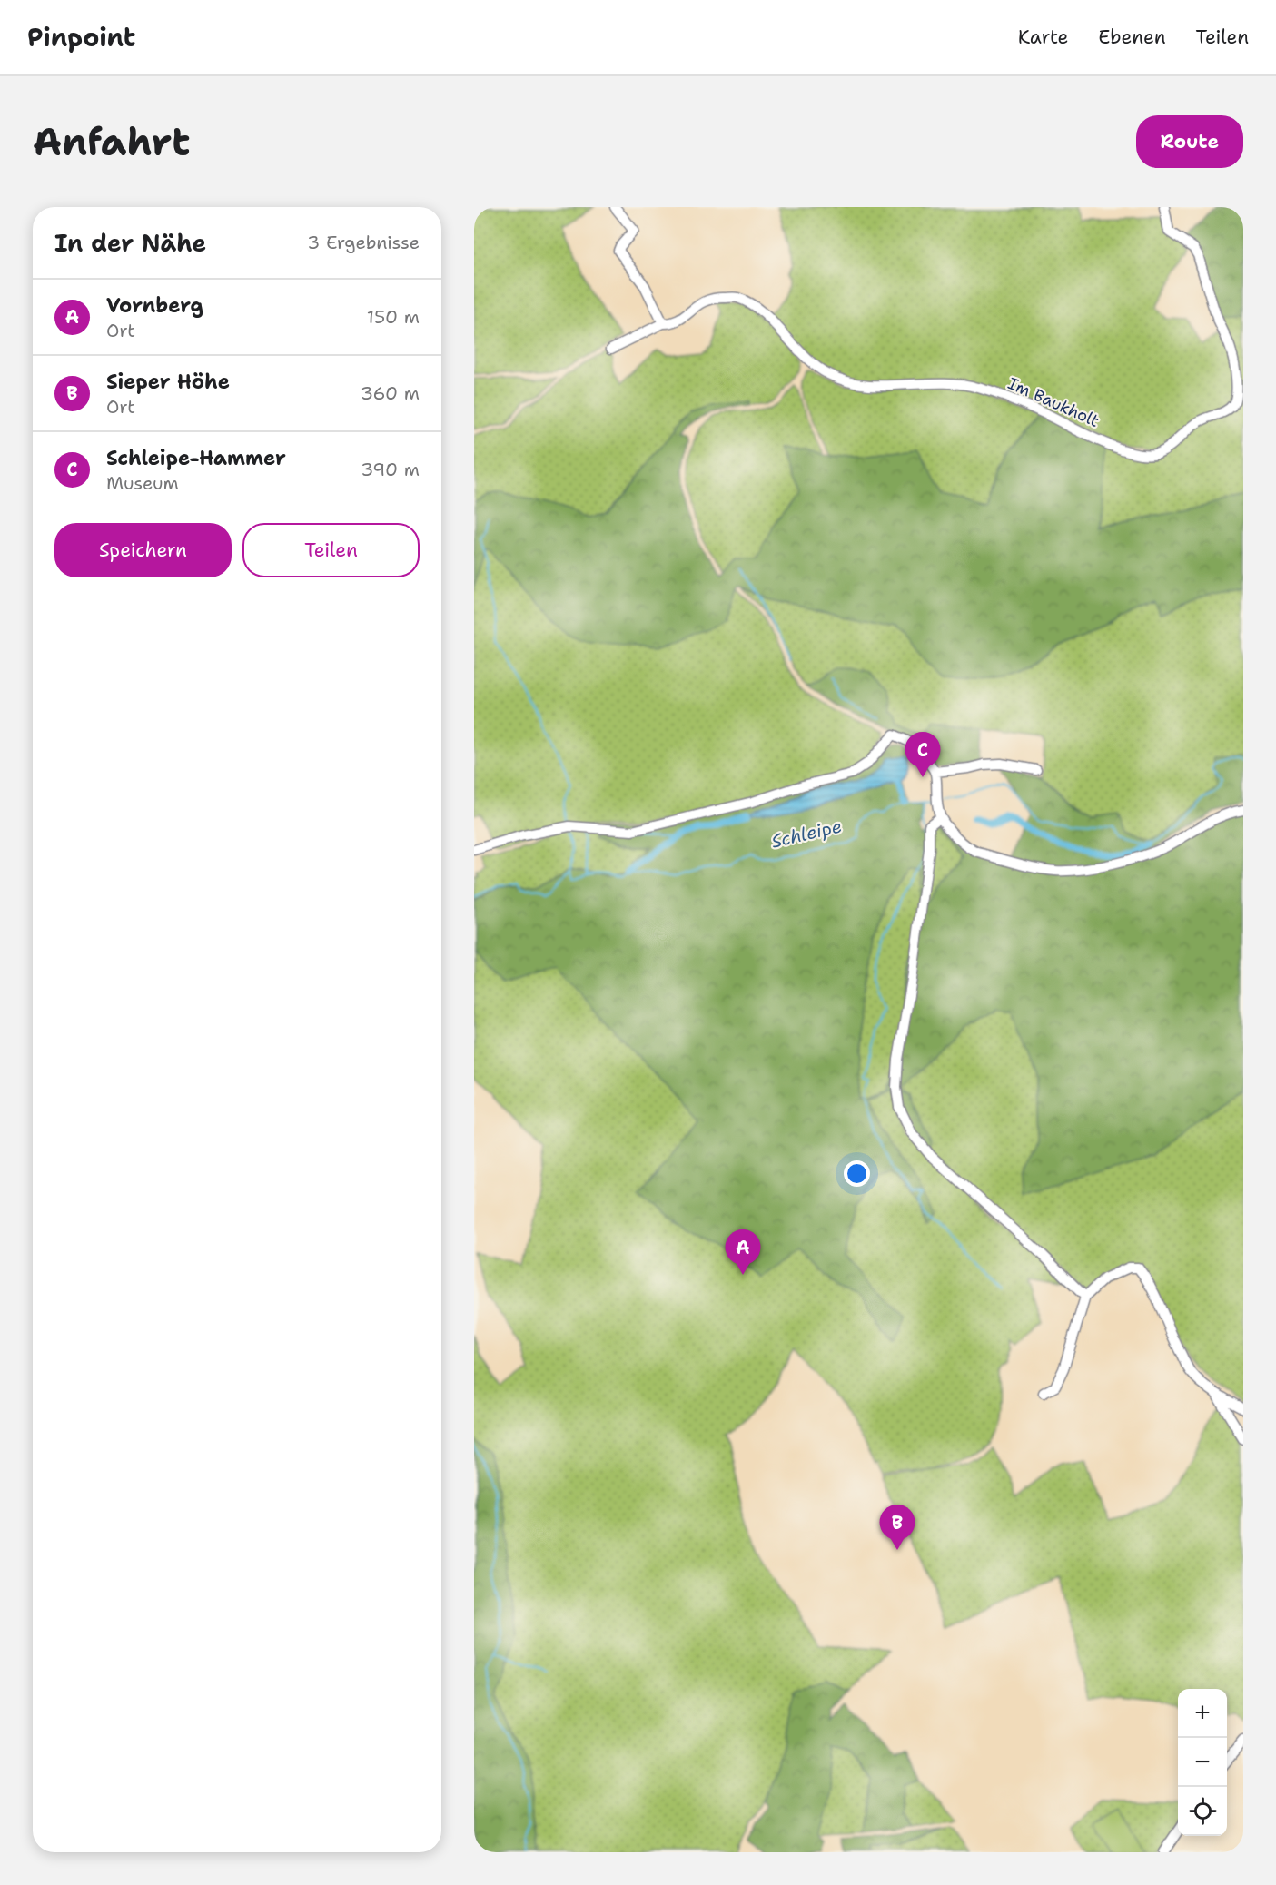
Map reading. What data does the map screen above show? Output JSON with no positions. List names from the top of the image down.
{
  "streets": {
    "street": ["Im Baukholt"]
  },
  "water": ["Schleipe"],
  "page": {
    "header": "Pinpoint",
    "nav": ["Karte", "Ebenen", "Teilen"],
    "buttons": [
      "Route",
      ["Speichern", "Teilen"]
    ],
    "title": "Anfahrt",
    "heading": ["In der Nähe", "3 Ergebnisse"],
    "list": [
      {
        "mark": "A",
        "name": "Vornberg",
        "note": "Ort",
        "value": "150 m"
      },
      {
        "mark": "B",
        "name": "Sieper Höhe",
        "note": "Ort",
        "value": "360 m"
      },
      {
        "mark": "C",
        "name": "Schleipe-Hammer",
        "note": "Museum",
        "value": "390 m"
      }
    ],
    "pins": ["C", "A", "B"],
    "map_buttons": ["+", "−"]
  }
}
